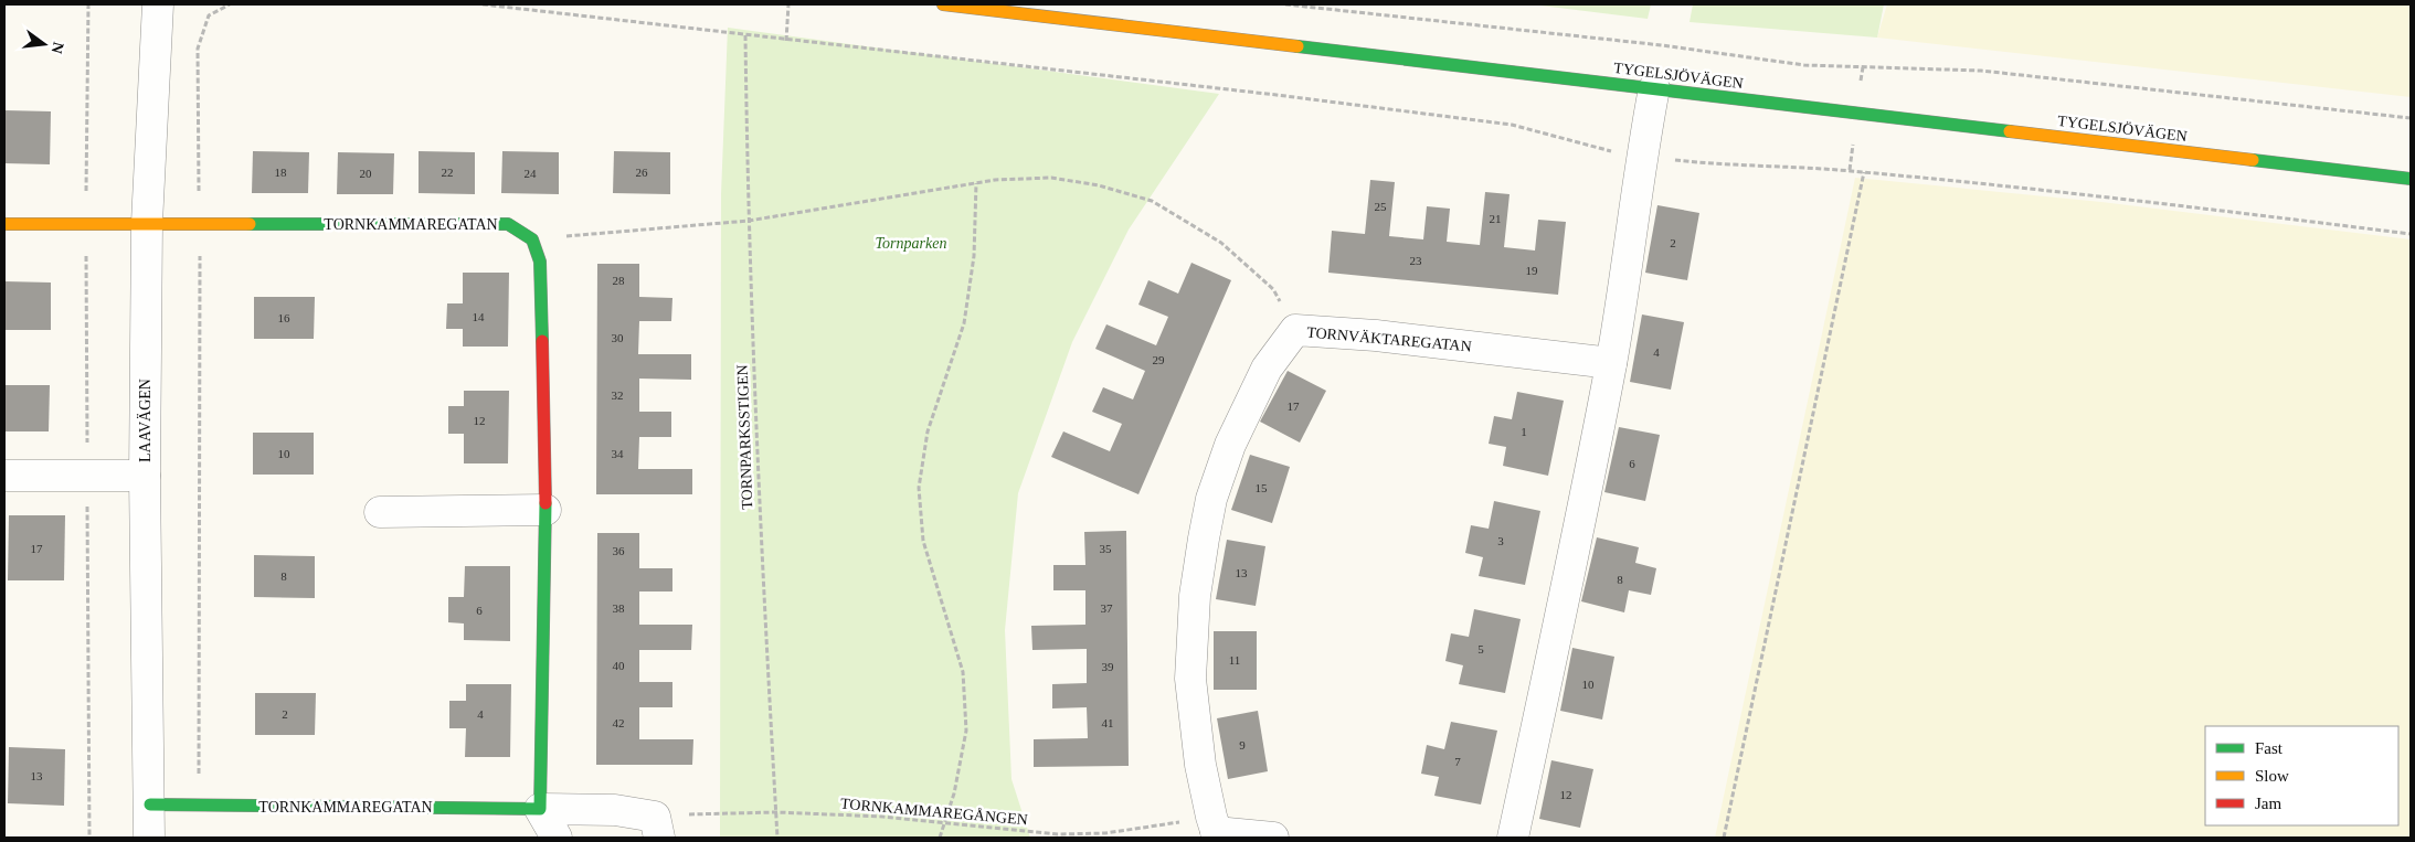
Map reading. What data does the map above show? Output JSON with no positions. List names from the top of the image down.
{
  "streets": {
    "street": [
      "TYGELSJÖVÄGEN",
      "TORNKAMMAREGATAN",
      "TORNVÄKTAREGATAN",
      "LAAVÄGEN"
    ],
    "path": ["TORNPARKSSTIGEN", "TORNKAMMAREGÅNGEN"]
  },
  "crossings": [
    ["TORNKAMMAREGATAN", "LAAVÄGEN"],
    ["TORNKAMMAREGATAN", "TORNKAMMAREGÅNGEN"],
    ["TORNVÄKTAREGATAN", "TORNKAMMAREGÅNGEN"],
    ["TORNPARKSSTIGEN", "TORNKAMMAREGÅNGEN"]
  ],
  "parks": ["Tornparken"],
  "house_numbers": [
    "18",
    "22",
    "26",
    "20",
    "24",
    "25",
    "21",
    "2",
    "23",
    "19",
    "28",
    "14",
    "16",
    "30",
    "4",
    "29",
    "32",
    "17",
    "12",
    "1",
    "10",
    "34",
    "6",
    "15",
    "3",
    "17",
    "35",
    "36",
    "13",
    "8",
    "8",
    "38",
    "37",
    "6",
    "5",
    "11",
    "40",
    "39",
    "10",
    "2",
    "4",
    "42",
    "41",
    "9",
    "7",
    "13",
    "12"
  ],
  "legend": ["Fast", "Slow", "Jam"],
  "north": "right"
}
